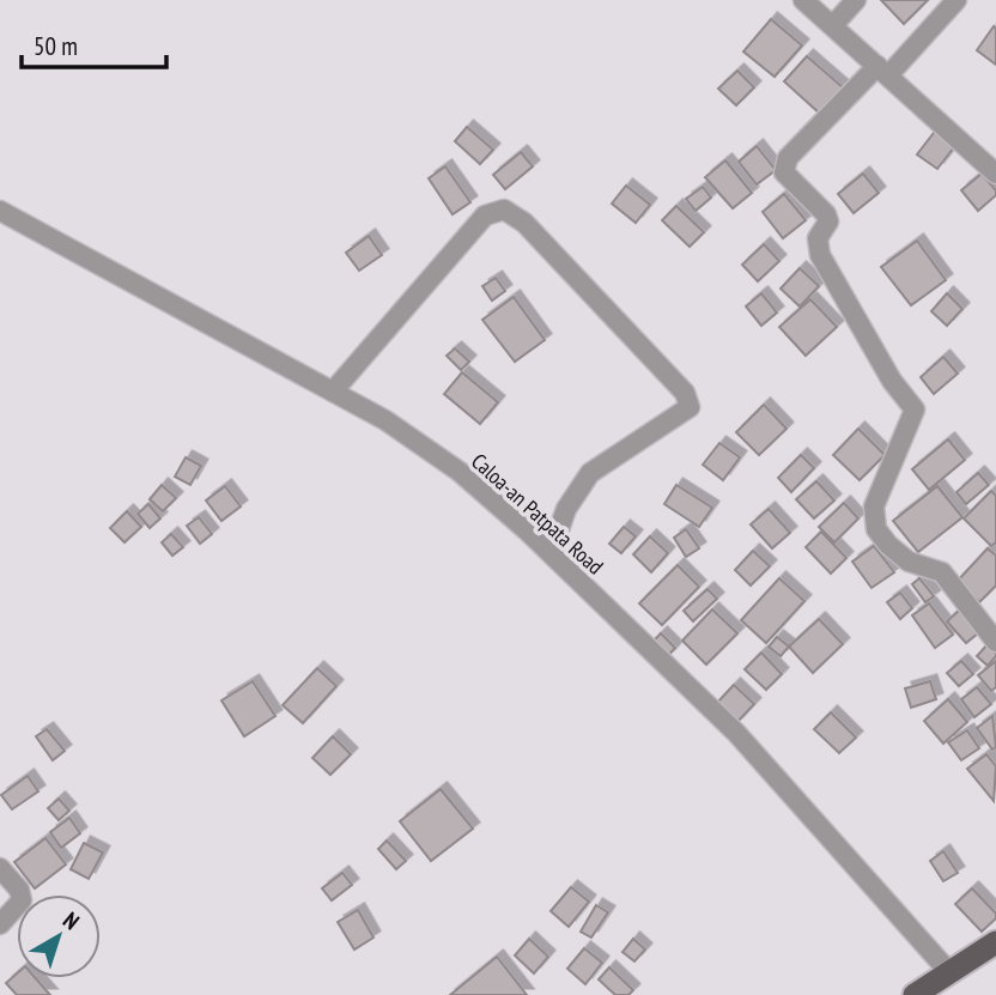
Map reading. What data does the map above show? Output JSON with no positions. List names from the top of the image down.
{
  "streets": {
    "street": ["Caloa-an Patpata Road"]
  },
  "scale_bar": "50 m",
  "north": "top right"
}
